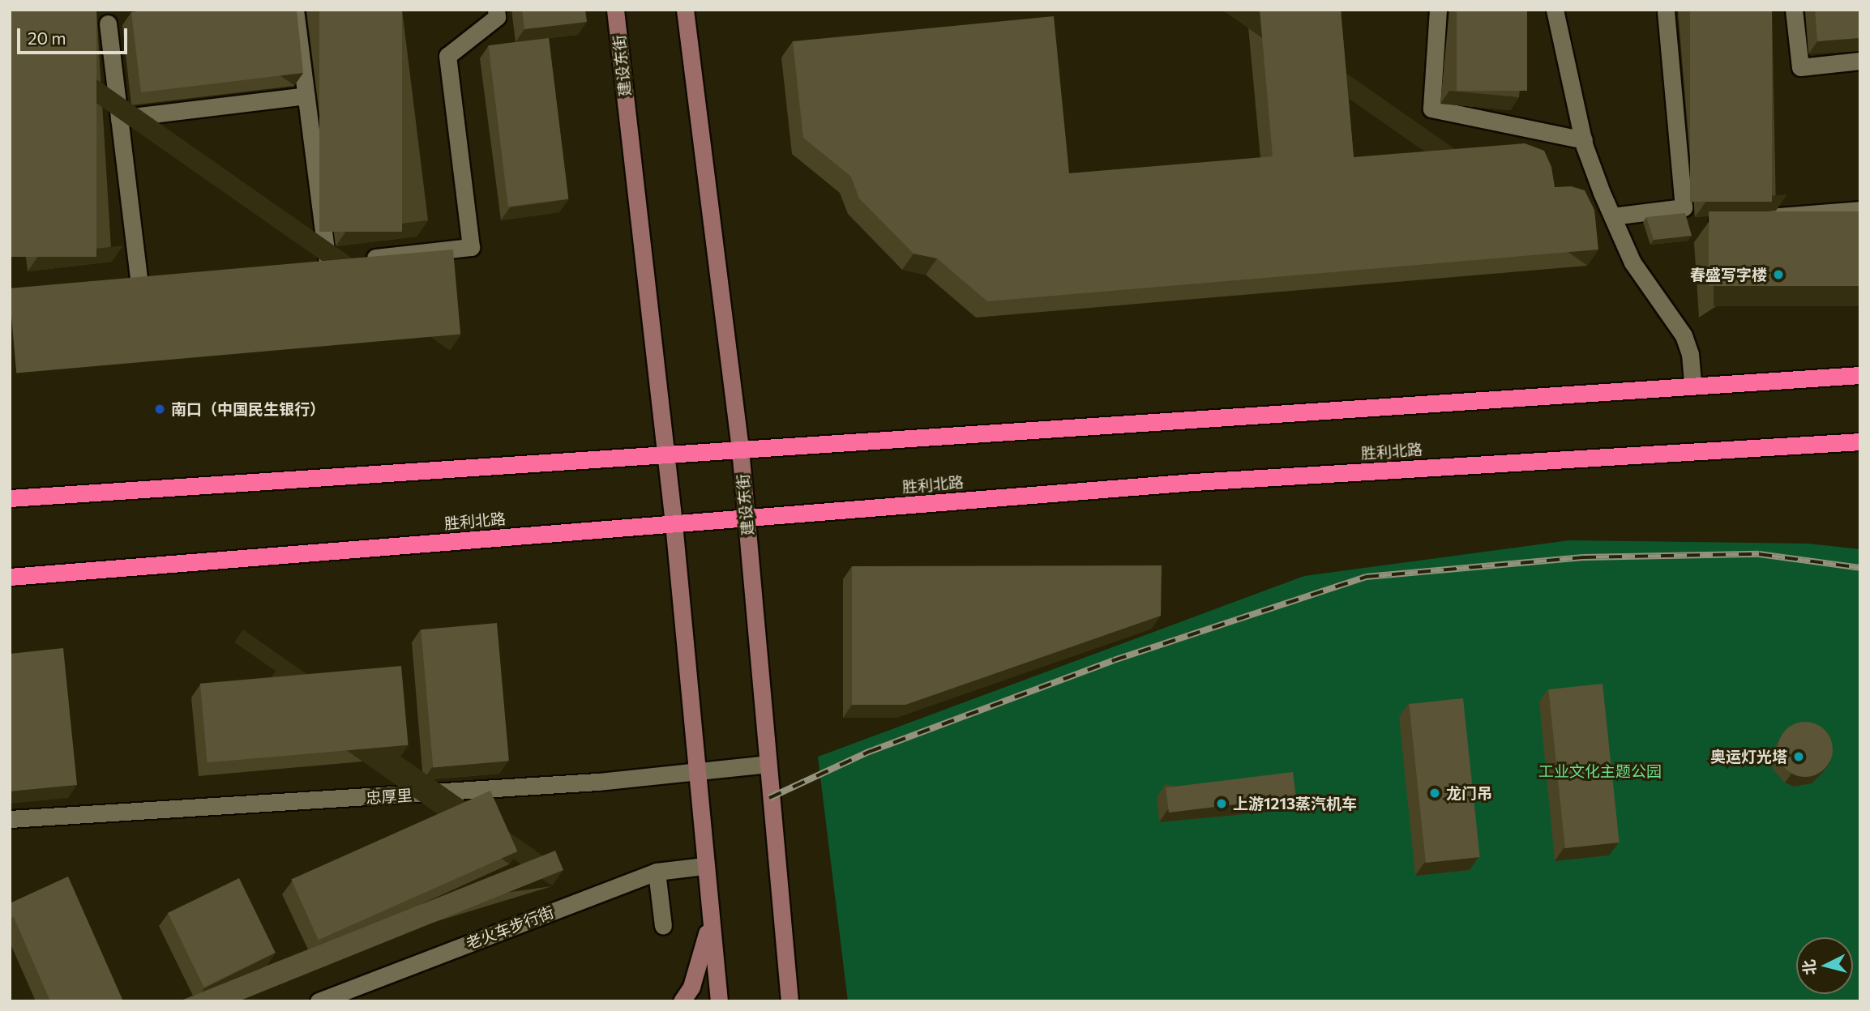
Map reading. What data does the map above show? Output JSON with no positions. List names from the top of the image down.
{
  "streets": {
    "highway": ["胜利北路"],
    "main road": ["建设东街"],
    "street": ["忠厚里", "老火车步行街"]
  },
  "crossings": [
    ["建设东街", "胜利北路"],
    ["建设东街", "忠厚里"],
    ["建设东街", "老火车步行街"]
  ],
  "parks": ["工业文化主题公园"],
  "places": [
    "春盛写字楼",
    "南口（中国民生银行）",
    "奥运灯光塔",
    "龙门吊",
    "上游1213蒸汽机车"
  ],
  "scale_bar": "20 m",
  "north": "left"
}
